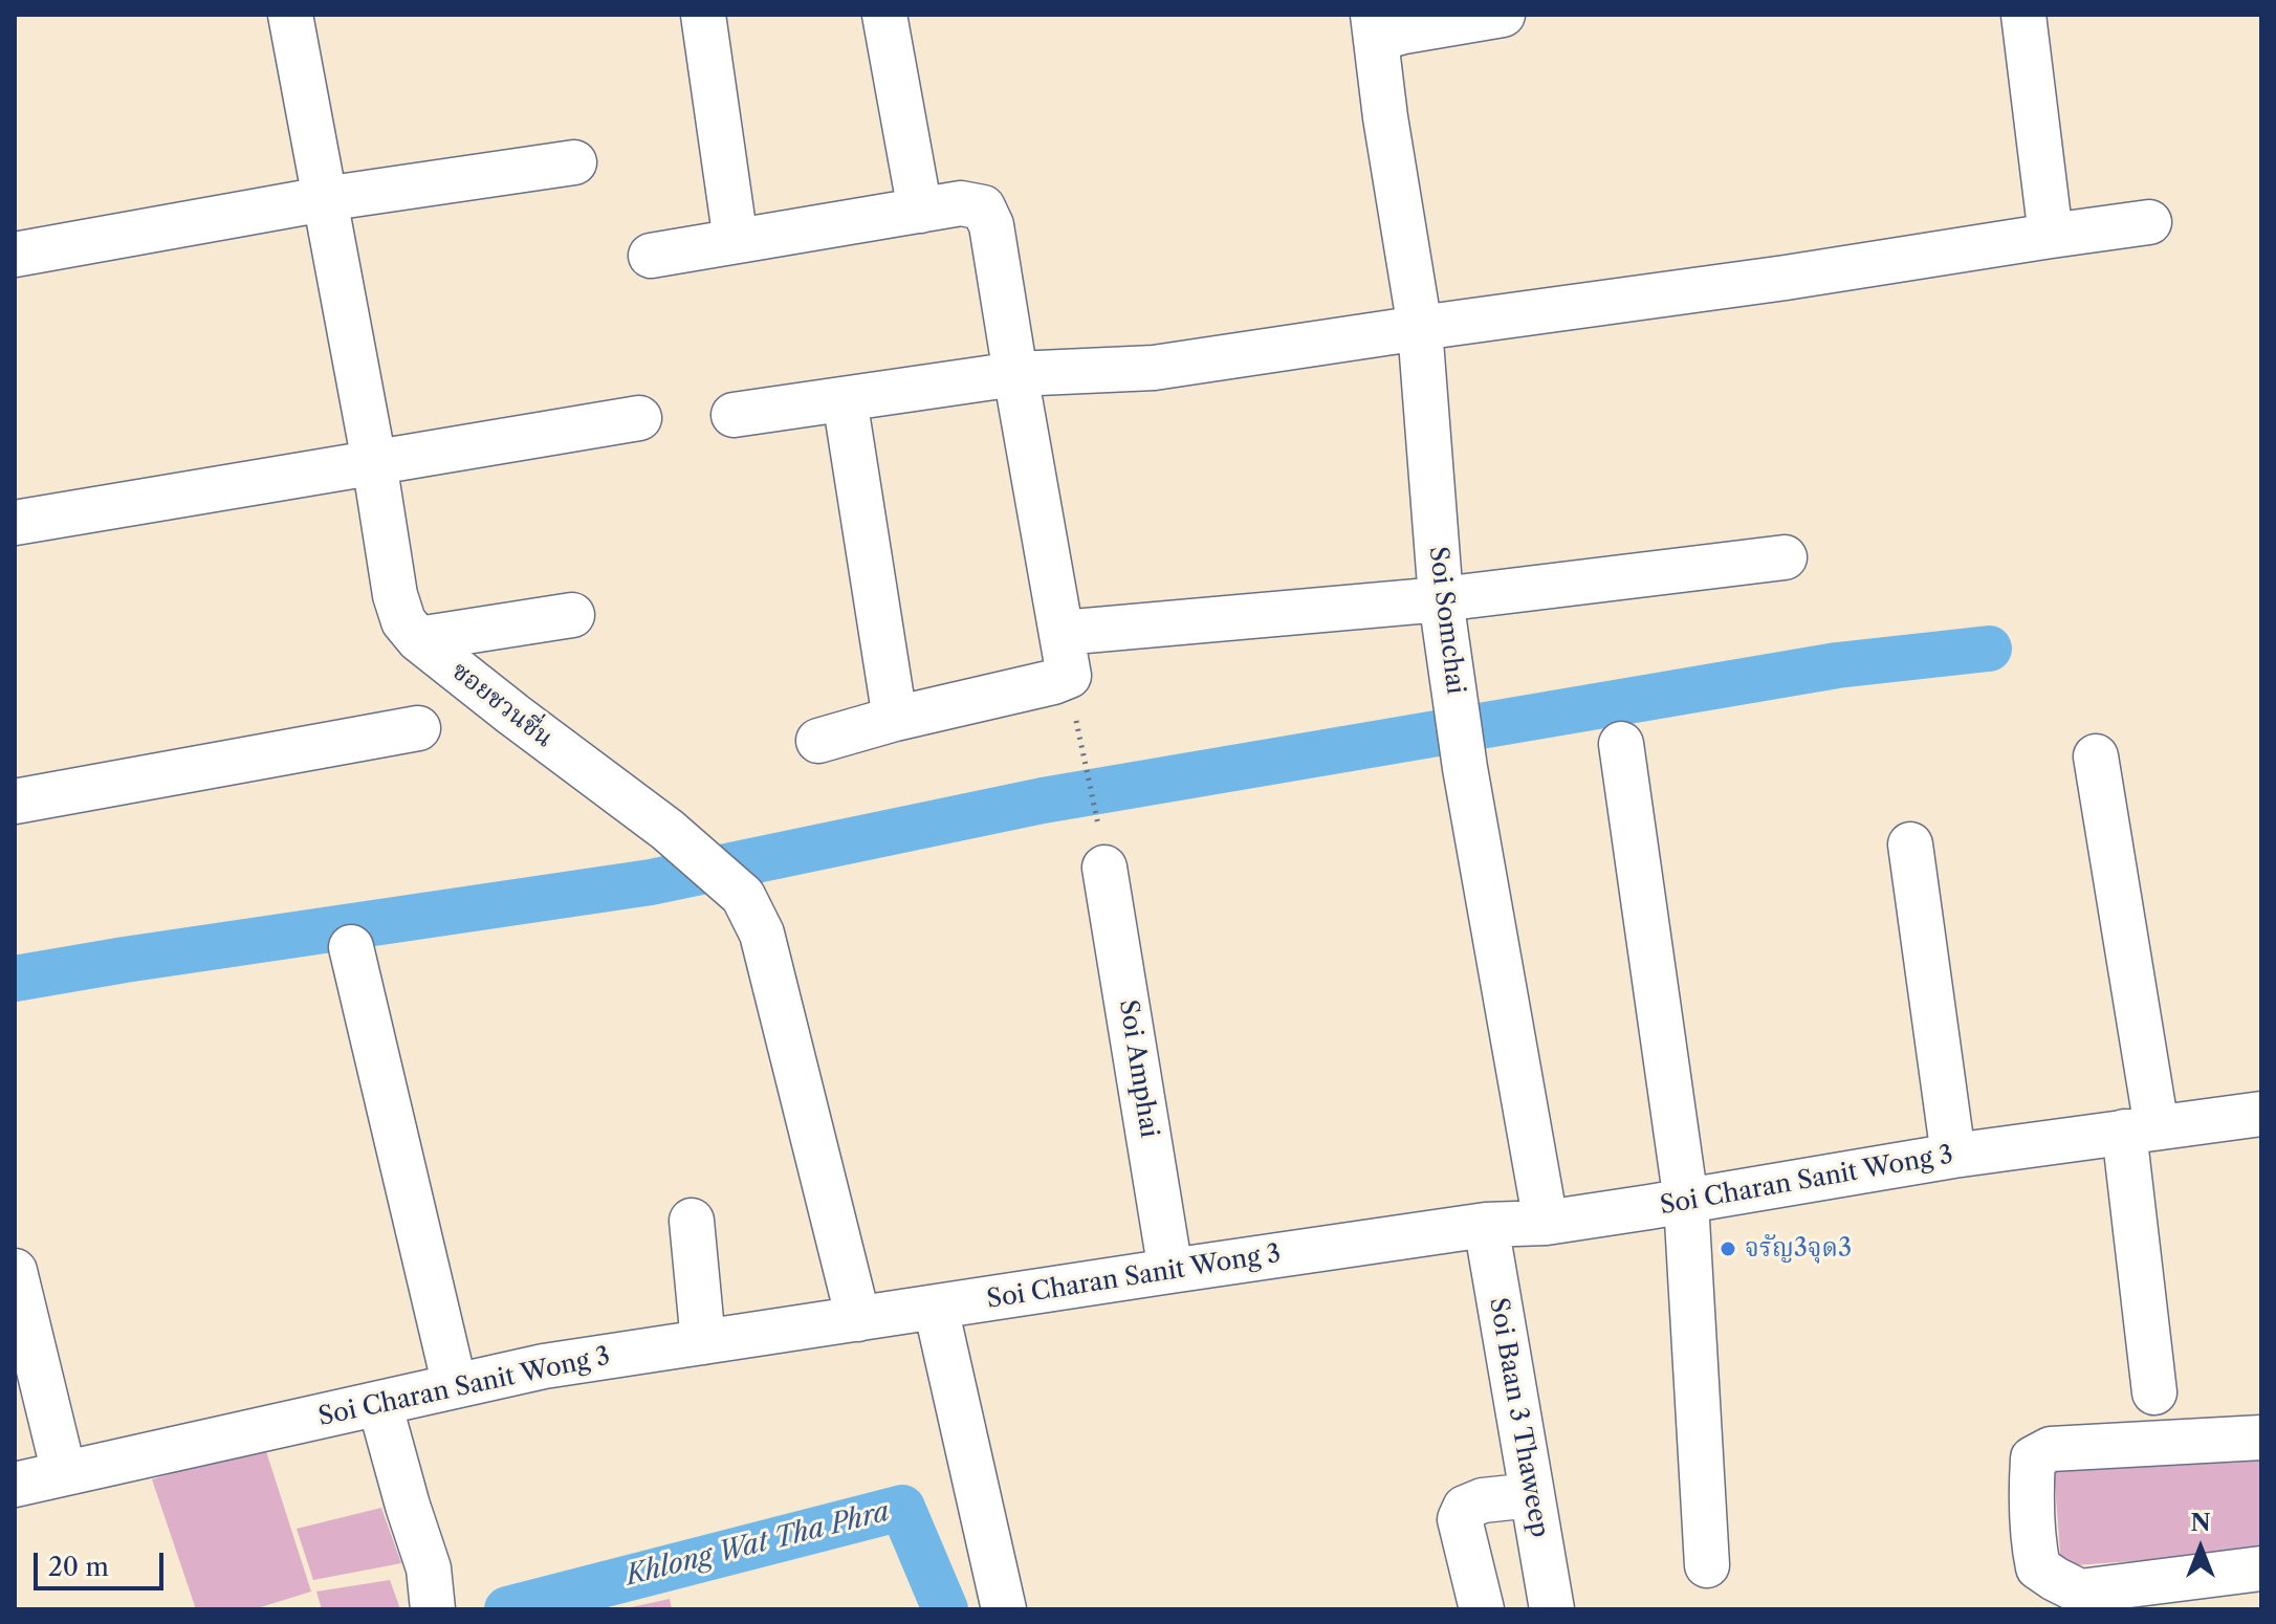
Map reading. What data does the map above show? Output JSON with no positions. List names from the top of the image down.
{
  "streets": {
    "street": [
      "Soi Somchai",
      "ซอยชวนชื่น",
      "Soi Amphai",
      "Soi Charan Sanit Wong 3",
      "Soi Baan 3 Thaweep"
    ]
  },
  "crossings": [
    ["Soi Somchai", "Soi Charan Sanit Wong 3"],
    ["ซอยชวนชื่น", "Soi Charan Sanit Wong 3"],
    ["Soi Amphai", "Soi Charan Sanit Wong 3"],
    ["Soi Charan Sanit Wong 3", "Soi Baan 3 Thaweep"]
  ],
  "water": ["Khlong Wat Tha Phra"],
  "places": ["จรัญ3จุด3"],
  "scale_bar": "20 m",
  "north": "top"
}
